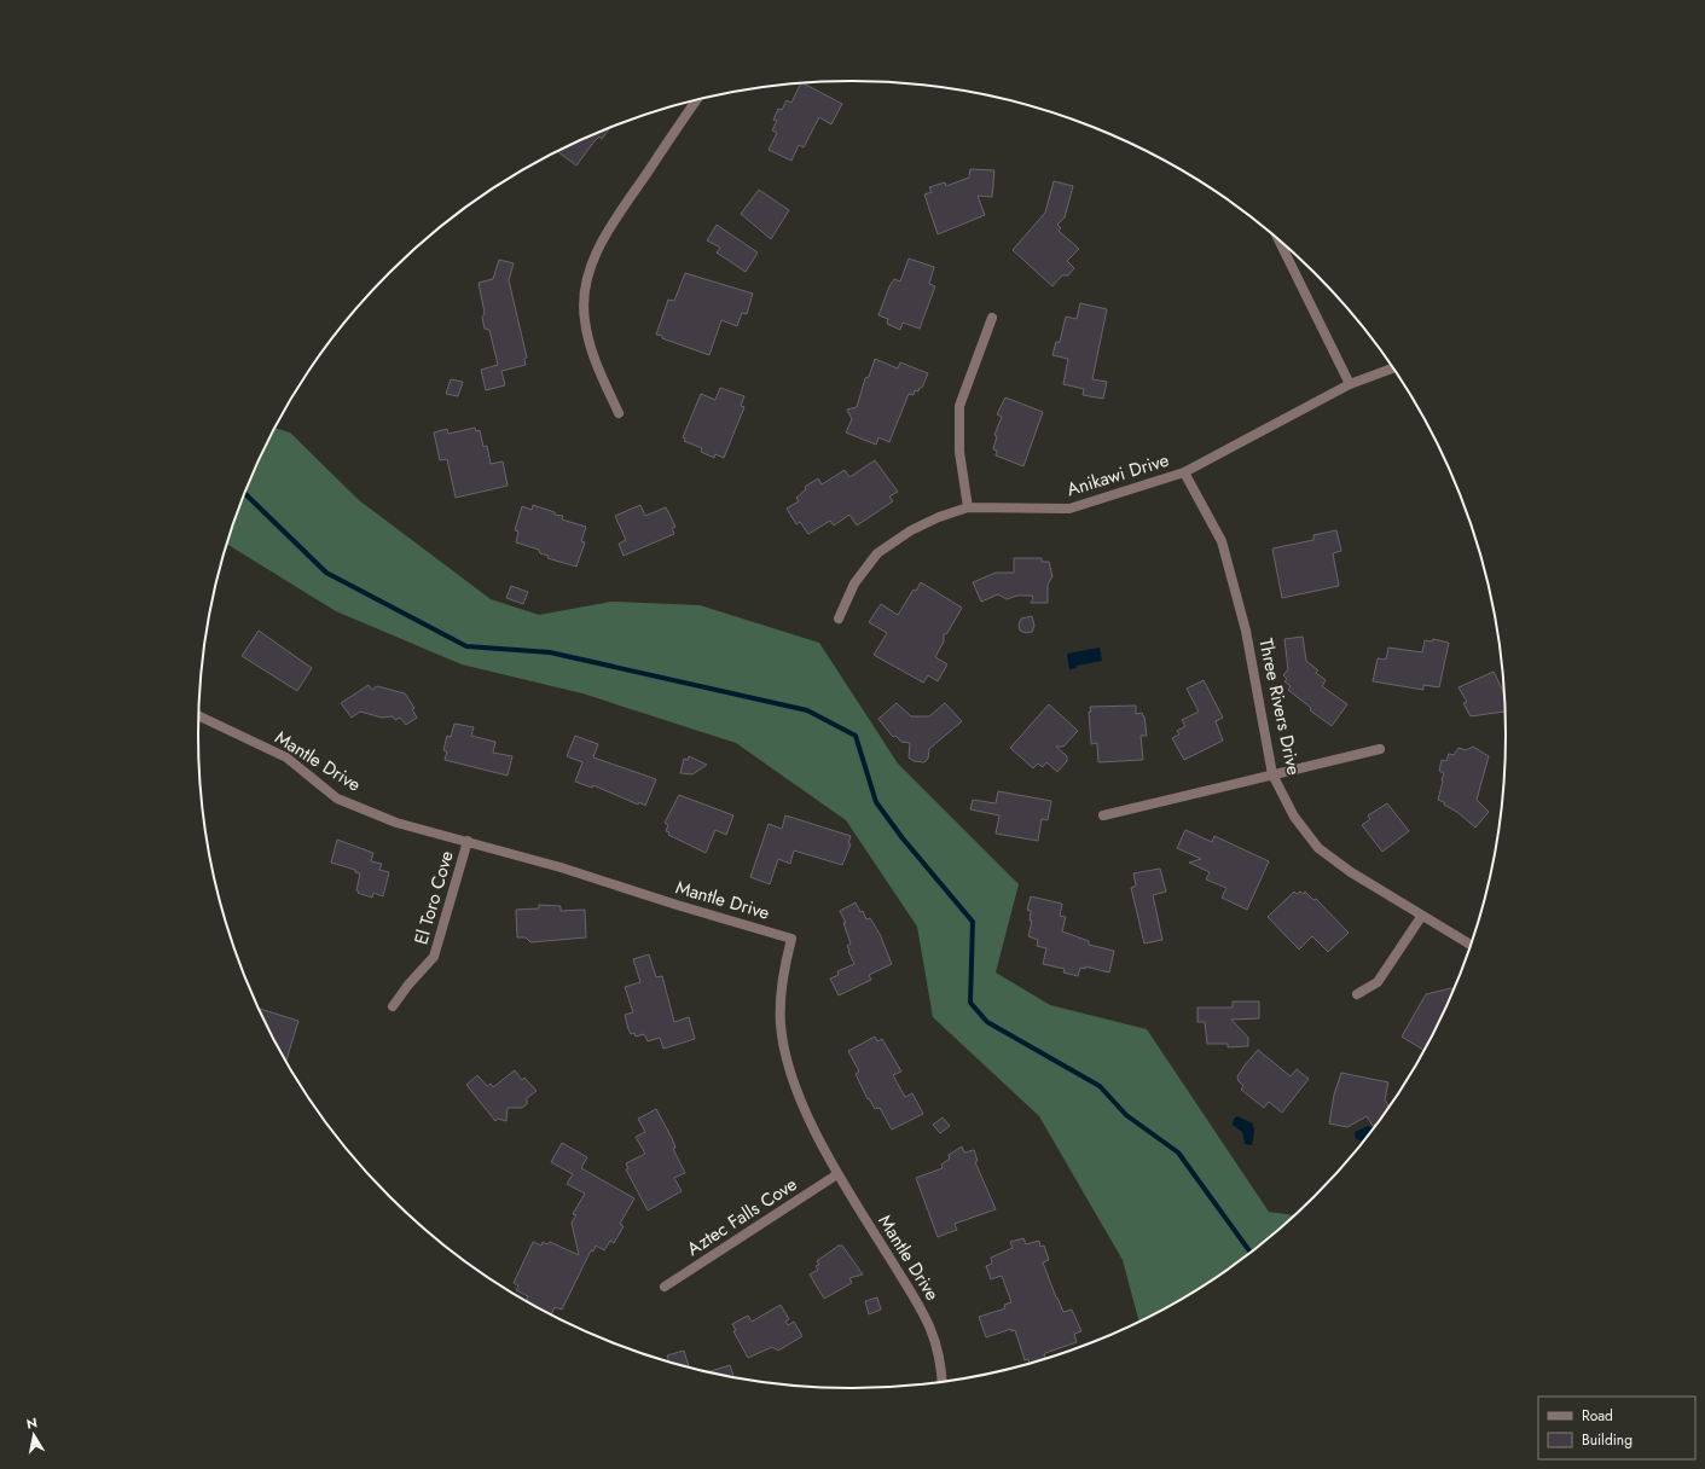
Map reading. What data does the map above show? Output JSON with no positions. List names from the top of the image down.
{
  "streets": {
    "street": [
      "Anikawi Drive",
      "Three Rivers Drive",
      "Mantle Drive",
      "El Toro Cove",
      "Aztec Falls Cove"
    ]
  },
  "crossings": [
    ["Anikawi Drive", "Three Rivers Drive"],
    ["Mantle Drive", "El Toro Cove"],
    ["Mantle Drive", "Aztec Falls Cove"]
  ],
  "legend": ["Road", "Building"],
  "north": "top"
}
